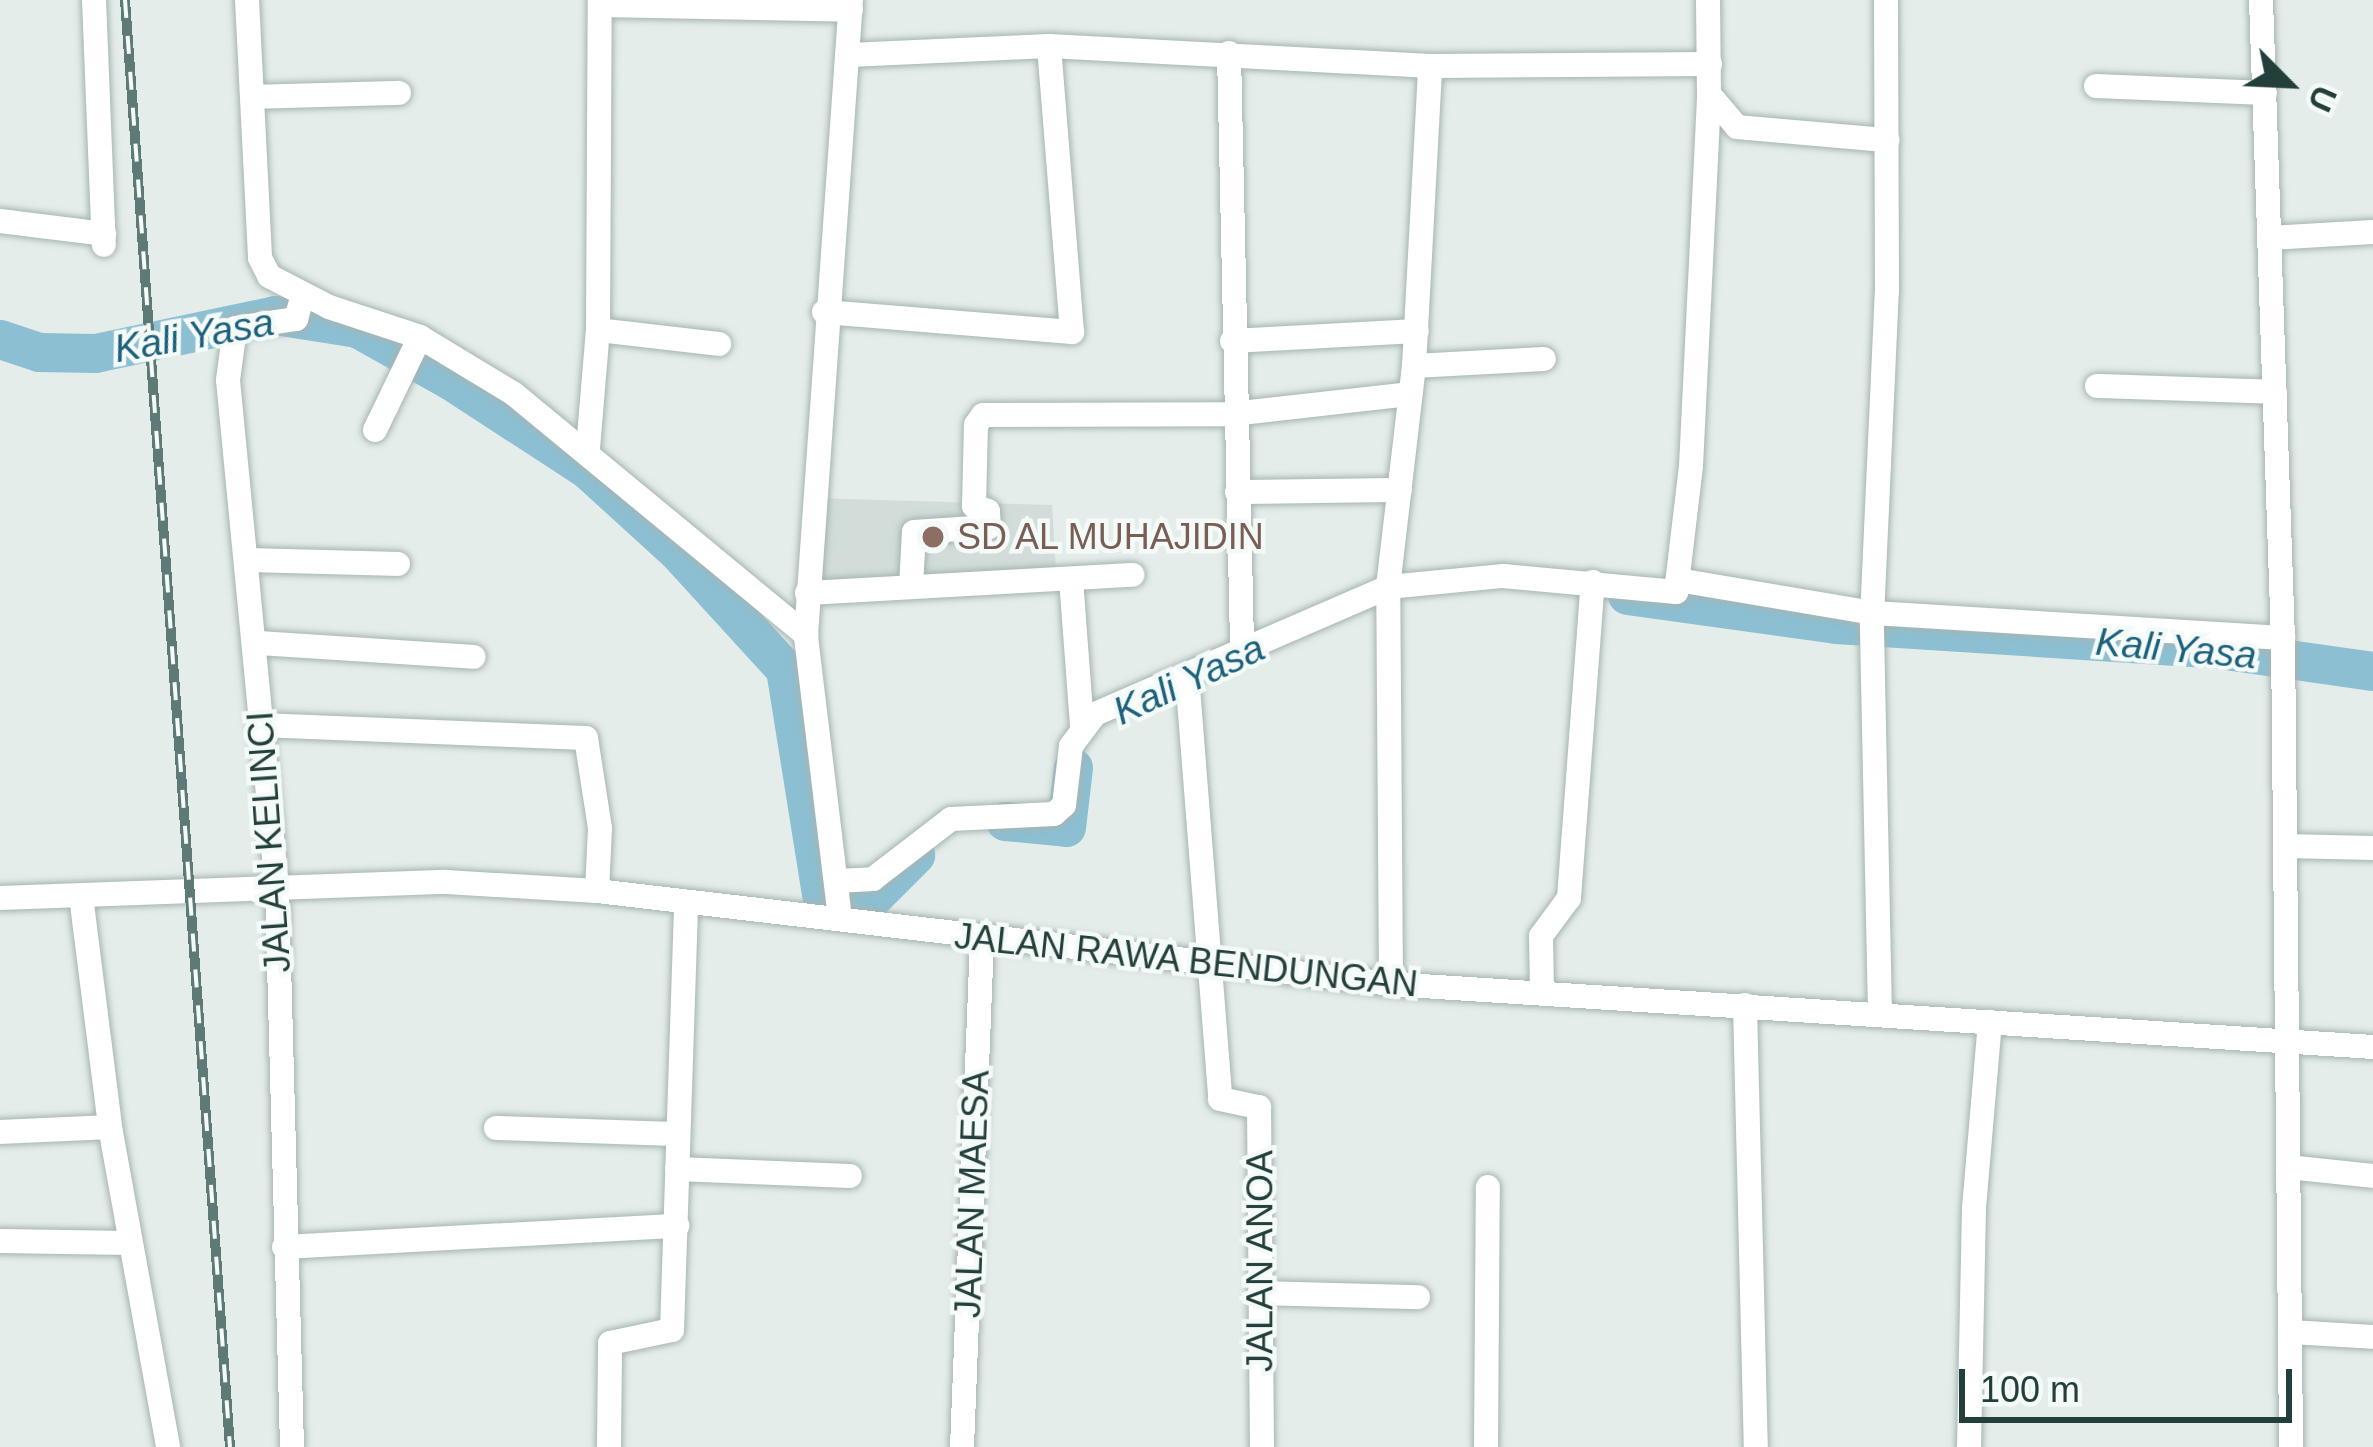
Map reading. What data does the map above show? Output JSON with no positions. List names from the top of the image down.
{
  "streets": {
    "street": [
      "JALAN KELINCI",
      "JALAN RAWA BENDUNGAN",
      "JALAN MAESA",
      "JALAN ANOA"
    ]
  },
  "crossings": [
    ["JALAN KELINCI", "JALAN RAWA BENDUNGAN"],
    ["JALAN RAWA BENDUNGAN", "JALAN MAESA"],
    ["JALAN RAWA BENDUNGAN", "JALAN ANOA"]
  ],
  "water": ["Kali Yasa"],
  "places": ["SD AL MUHAJIDIN"],
  "scale_bar": "100 m",
  "north": "bottom right"
}
